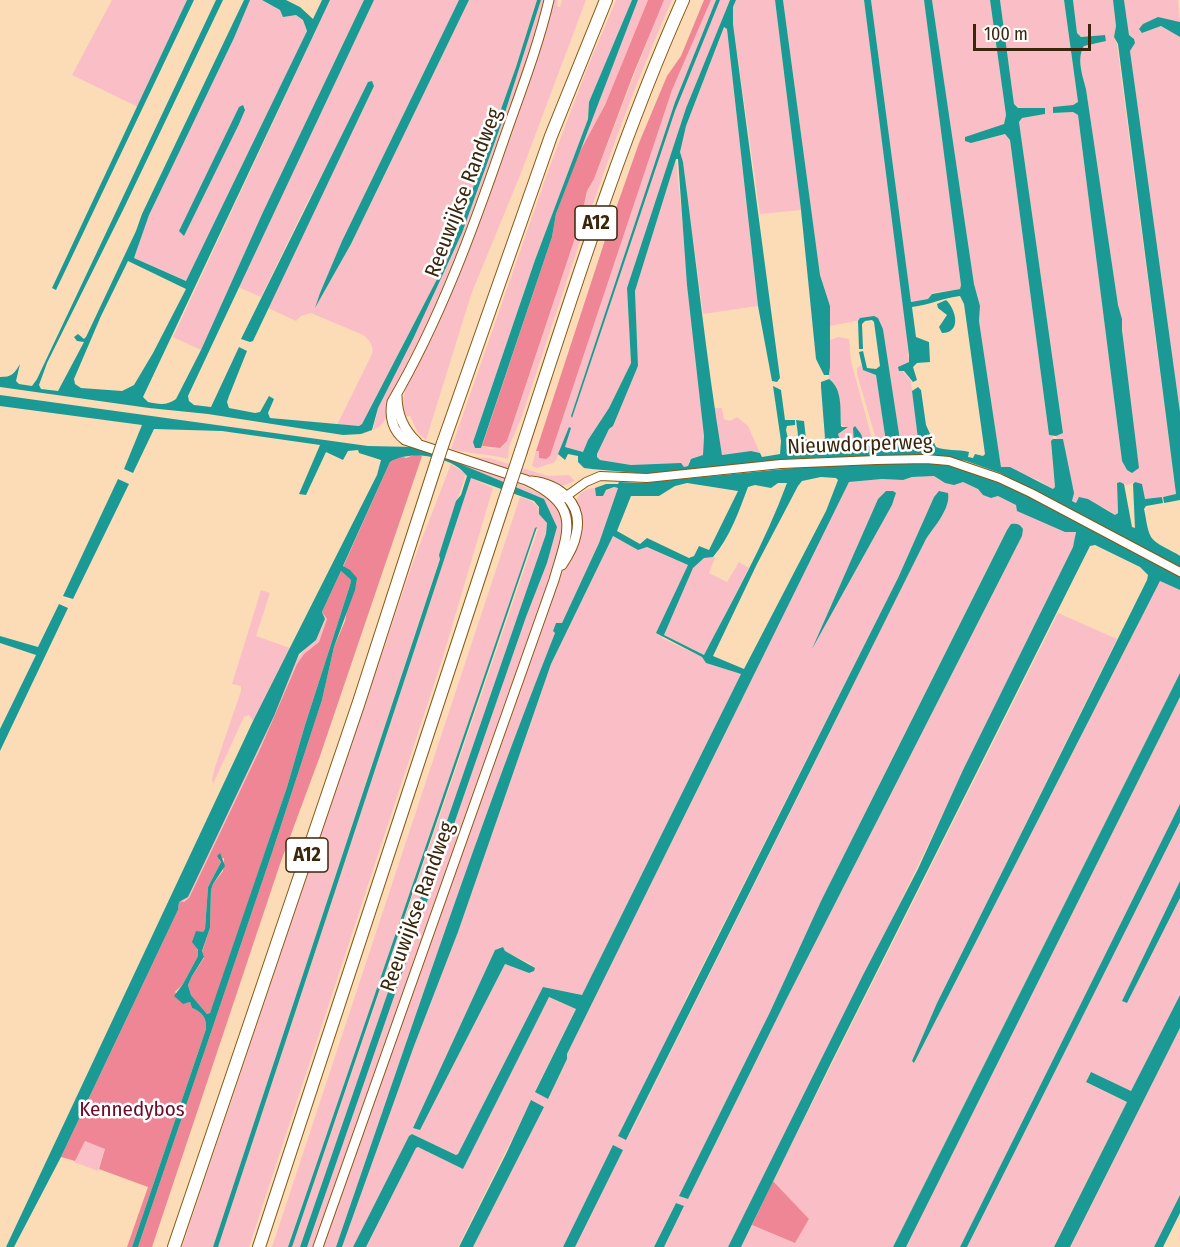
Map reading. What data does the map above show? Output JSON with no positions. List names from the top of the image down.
{
  "streets": {
    "highway": ["A12"],
    "main road": ["Reeuwijkse Randweg"],
    "street": ["Nieuwdorperweg"]
  },
  "crossings": [
    ["Reeuwijkse Randweg", "Nieuwdorperweg"]
  ],
  "parks": ["Kennedybos"],
  "scale_bar": "100 m"
}
